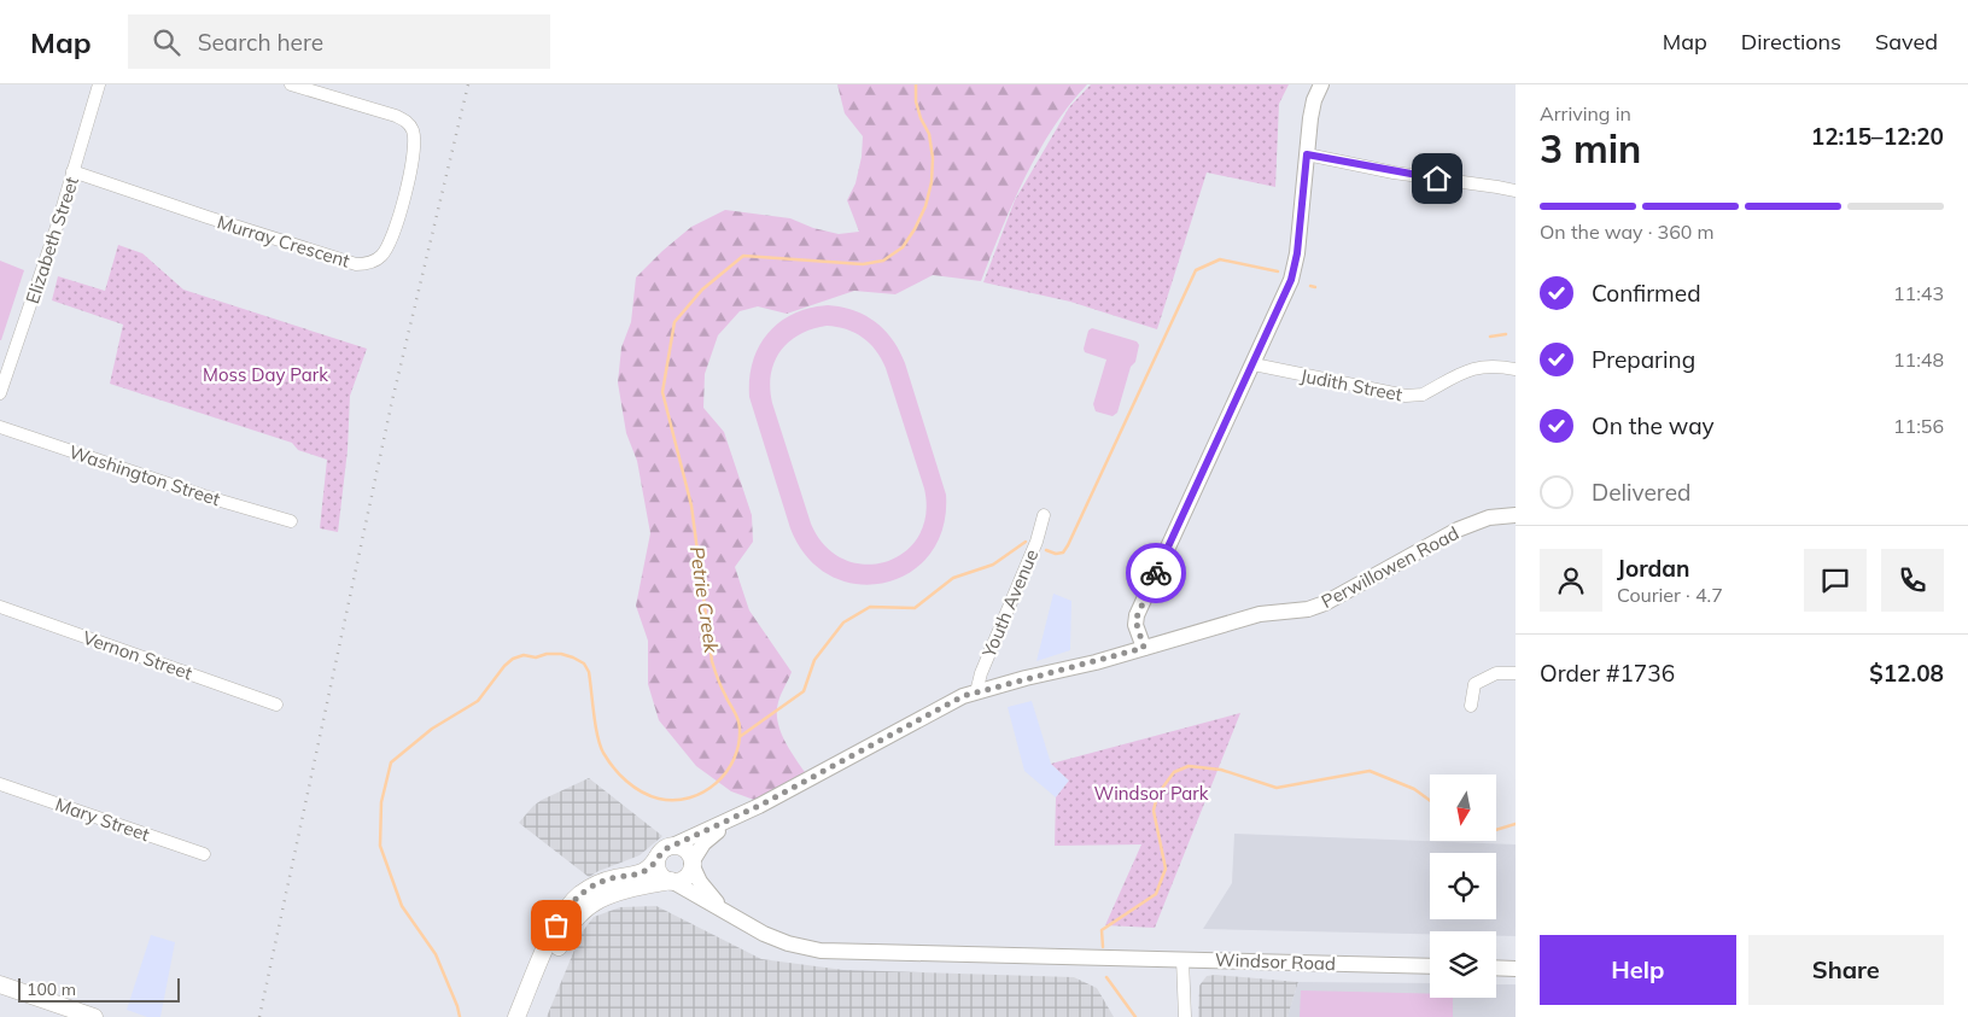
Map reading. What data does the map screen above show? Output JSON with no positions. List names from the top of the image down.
{
  "streets": {
    "main road": ["Perwillowen Road"],
    "street": [
      "Elizabeth Street",
      "Murray Crescent",
      "Judith Street",
      "Washington Street",
      "Youth Avenue",
      "Vernon Street",
      "Mary Street",
      "Windsor Road"
    ]
  },
  "crossings": [
    ["Elizabeth Street", "Murray Crescent"],
    ["Perwillowen Road", "Youth Avenue"]
  ],
  "water": ["Petrie Creek"],
  "parks": ["Moss Day Park", "Windsor Park"],
  "scale_bar": "100 m",
  "north": "bottom",
  "page": {
    "header": "Map",
    "search": "Search here",
    "nav": ["Map", "Directions", "Saved"],
    "heading": ["3 min", "Arriving in", "12:15–12:20"],
    "panel": [
      "Jordan",
      "Courier · 4.7",
      "Order #1736",
      "$12.08"
    ],
    "bar": "On the way · 360 m",
    "list": [
      ["Confirmed", "11:43"],
      ["Preparing", "11:48"],
      ["On the way", "11:56"],
      "Delivered"
    ],
    "buttons": ["Help", "Share"],
    "scale": "100 m"
  }
}
